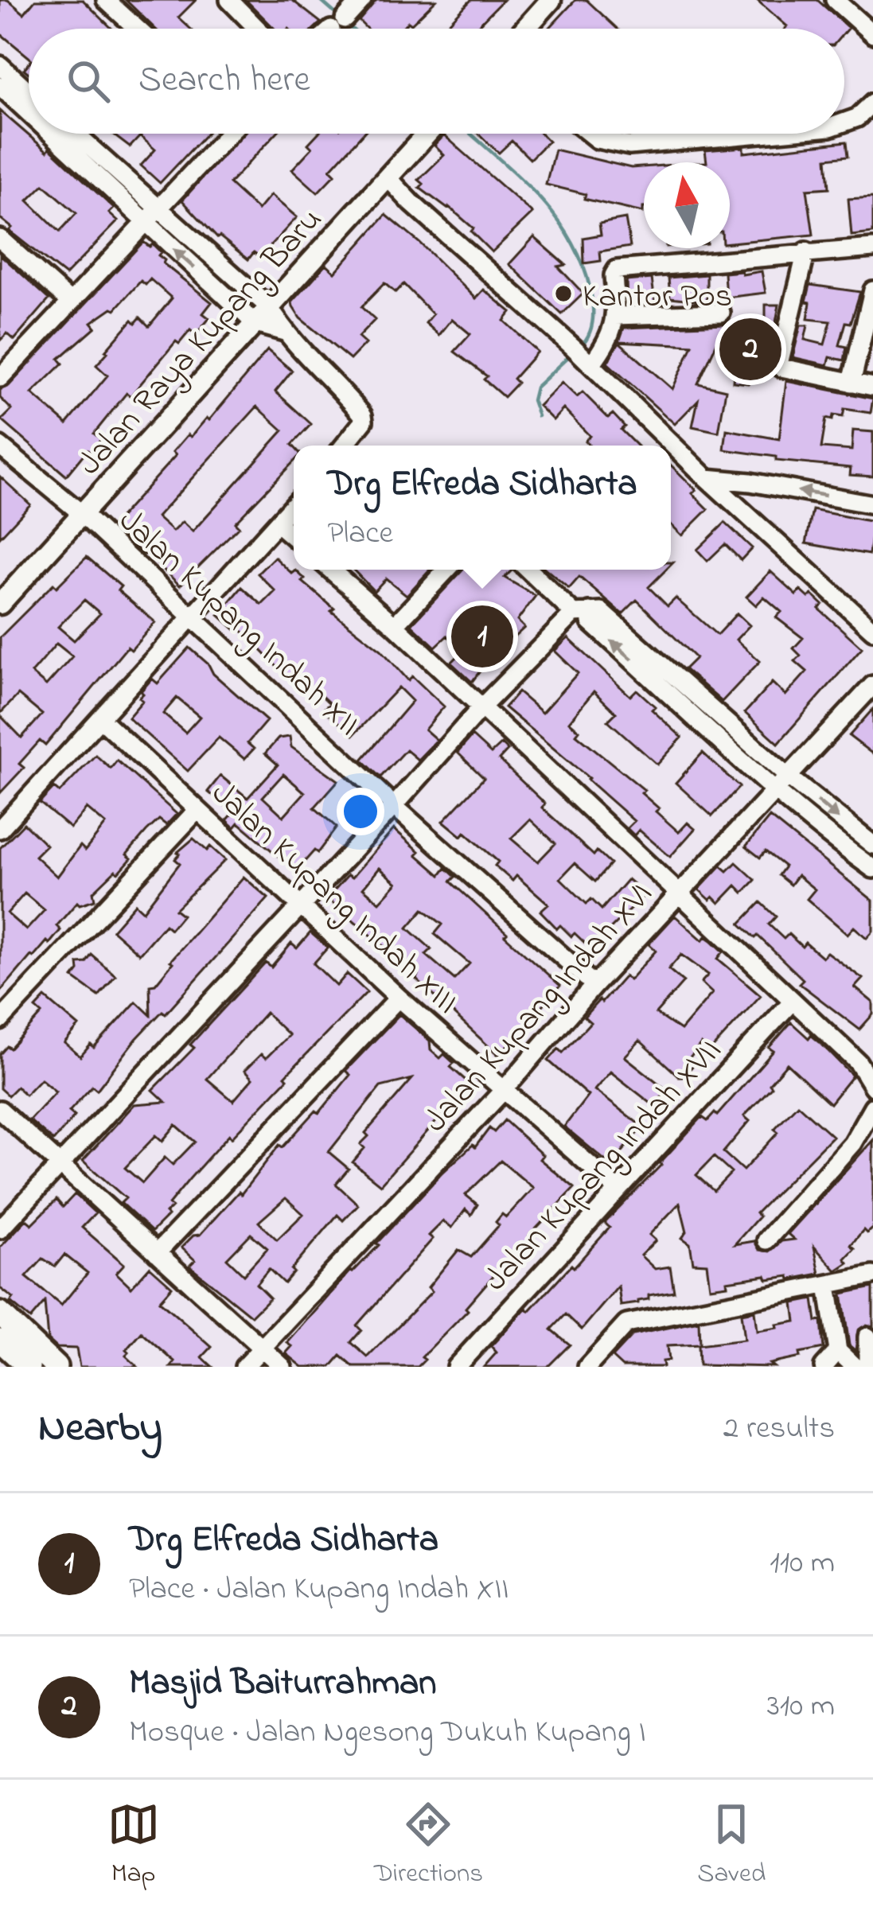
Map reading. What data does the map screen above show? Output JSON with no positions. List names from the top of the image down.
{
  "streets": {
    "street": [
      "Jalan Raya Kupang Baru",
      "Jalan Kupang Indah XII",
      "Jalan Kupang Indah XIII",
      "Jalan Kupang Indah XVI",
      "Jalan Kupang Indah XVII"
    ]
  },
  "crossings": [
    ["Jalan Raya Kupang Baru", "Jalan Kupang Indah XII"],
    ["Jalan Kupang Indah XII", "Jalan Kupang Indah XVI"],
    ["Jalan Kupang Indah XIII", "Jalan Kupang Indah XVI"],
    ["Jalan Kupang Indah XIII", "Jalan Kupang Indah XVII"]
  ],
  "places": ["Kantor Pos"],
  "north": "top",
  "page": {
    "search": "Search here",
    "pins": ["2", "1"],
    "popup": ["Drg Elfreda Sidharta", "Place"],
    "heading": ["Nearby", "2 results"],
    "list": [
      {
        "mark": "1",
        "name": "Drg Elfreda Sidharta",
        "note": "Place · Jalan Kupang Indah XII",
        "value": "110 m"
      },
      {
        "mark": "2",
        "name": "Masjid Baiturrahman",
        "note": "Mosque · Jalan Ngesong Dukuh Kupang I",
        "value": "310 m"
      }
    ],
    "nav": ["Map", "Directions", "Saved"]
  }
}
